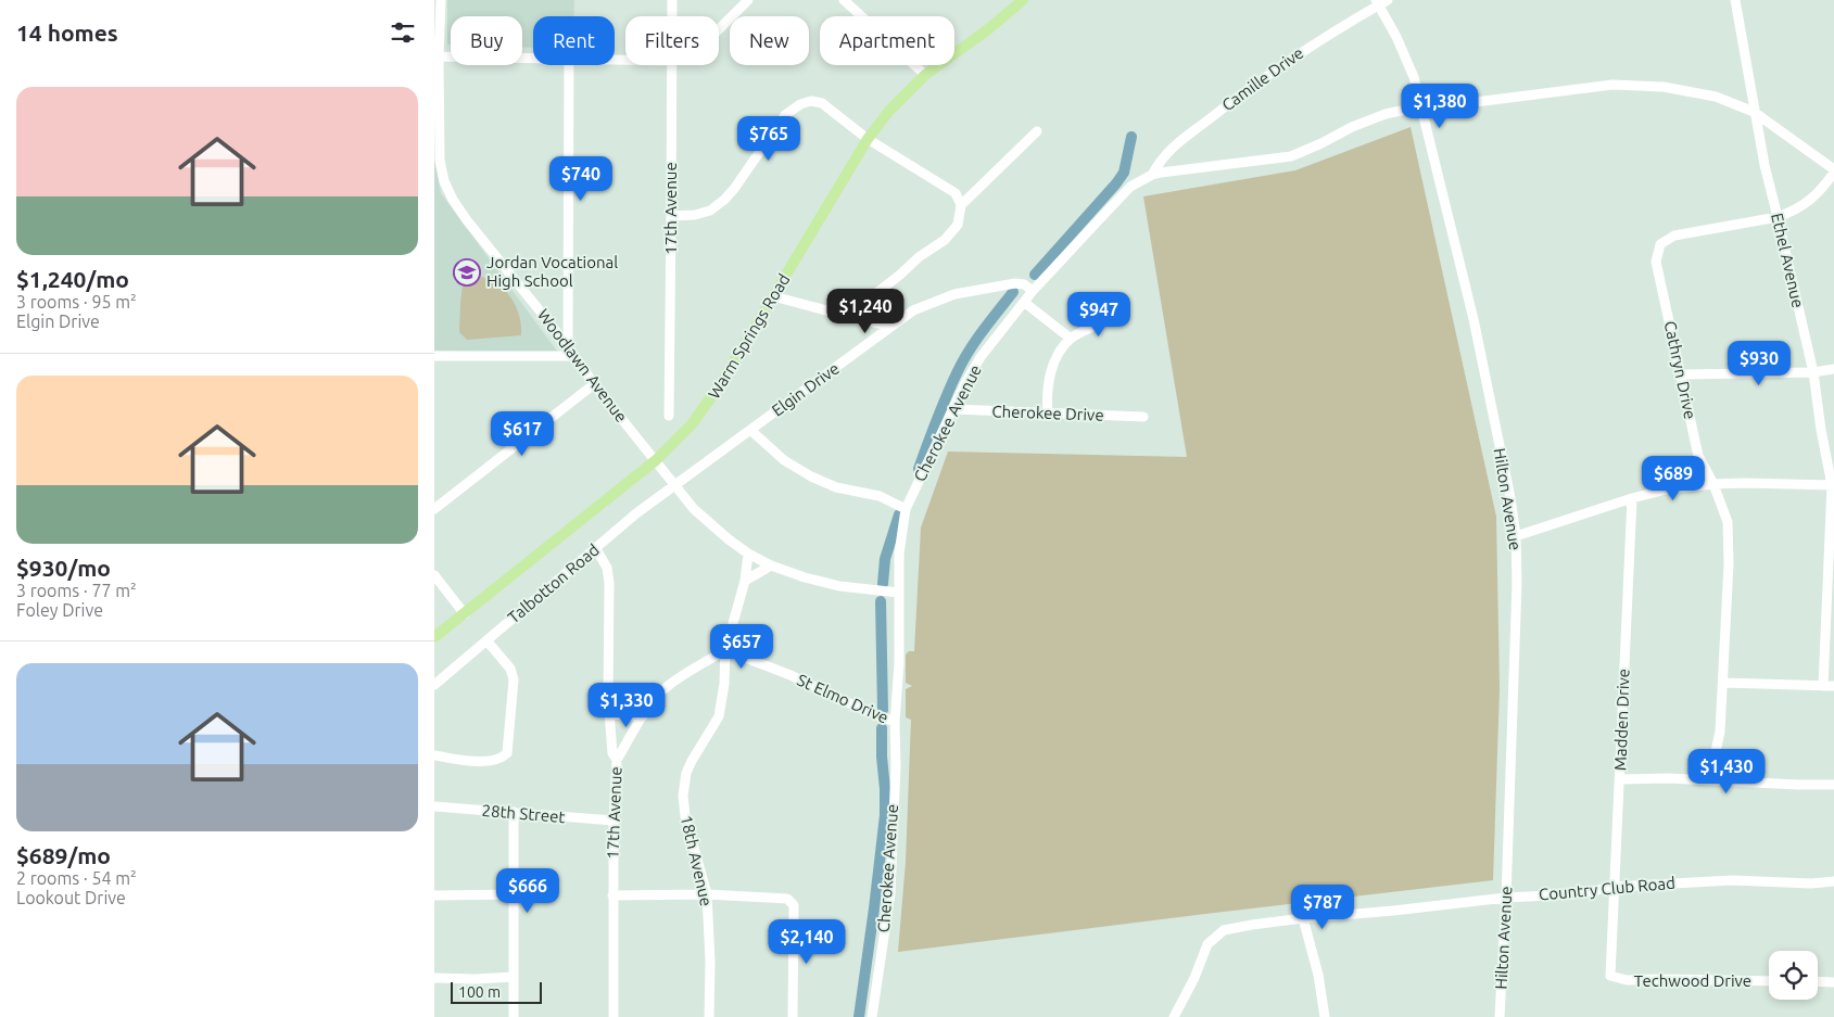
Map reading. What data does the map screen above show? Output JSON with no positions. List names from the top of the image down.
{
  "streets": {
    "main road": ["Warm Springs Road"],
    "street": [
      "Camille Drive",
      "17th Avenue",
      "Ethel Avenue",
      "Woodlawn Avenue",
      "Cathryn Drive",
      "Elgin Drive",
      "Cherokee Drive",
      "Cherokee Avenue",
      "Hilton Avenue",
      "Talbotton Road",
      "St Elmo Drive",
      "Madden Drive",
      "28th Street",
      "18th Avenue",
      "Country Club Road",
      "Techwood Drive"
    ]
  },
  "crossings": [
    ["Camille Drive", "Cherokee Avenue"],
    ["Camille Drive", "Hilton Avenue"],
    ["17th Avenue", "Talbotton Road"],
    ["17th Avenue", "28th Street"],
    ["Ethel Avenue", "Cathryn Drive"],
    ["Ethel Avenue", "Cherokee Avenue"],
    ["Warm Springs Road", "Woodlawn Avenue"],
    ["Woodlawn Avenue", "Elgin Drive"],
    ["Woodlawn Avenue", "Cherokee Avenue"],
    ["Woodlawn Avenue", "Talbotton Road"],
    ["Woodlawn Avenue", "18th Avenue"],
    ["Cathryn Drive", "Cherokee Avenue"],
    ["Elgin Drive", "Cherokee Avenue"],
    ["Elgin Drive", "Talbotton Road"],
    ["Cherokee Drive", "Cherokee Avenue"],
    ["Cherokee Avenue", "Hilton Avenue"],
    ["Cherokee Avenue", "St Elmo Drive"],
    ["Hilton Avenue", "Country Club Road"],
    ["St Elmo Drive", "18th Avenue"],
    ["Madden Drive", "Country Club Road"],
    ["Madden Drive", "Techwood Drive"]
  ],
  "places": {
    "school or university": ["Jordan Vocational High School"]
  },
  "scale_bar": "100 m",
  "page": {
    "heading": "14 homes",
    "chip": [
      "Buy",
      "Rent",
      "Filters",
      "New",
      "Apartment"
    ],
    "list": [
      {
        "name": "$1,240/mo",
        "note": "3 rooms · 95 m² · Elgin Drive"
      },
      {
        "name": "$930/mo",
        "note": "3 rooms · 77 m² · Foley Drive"
      },
      {
        "name": "$689/mo",
        "note": "2 rooms · 54 m² · Lookout Drive"
      }
    ],
    "price": [
      "$1,380",
      "$765",
      "$740",
      "$1,240",
      "$947",
      "$930",
      "$617",
      "$689",
      "$657",
      "$1,330",
      "$1,430",
      "$666",
      "$787",
      "$2,140"
    ],
    "scale": "100 m"
  }
}
